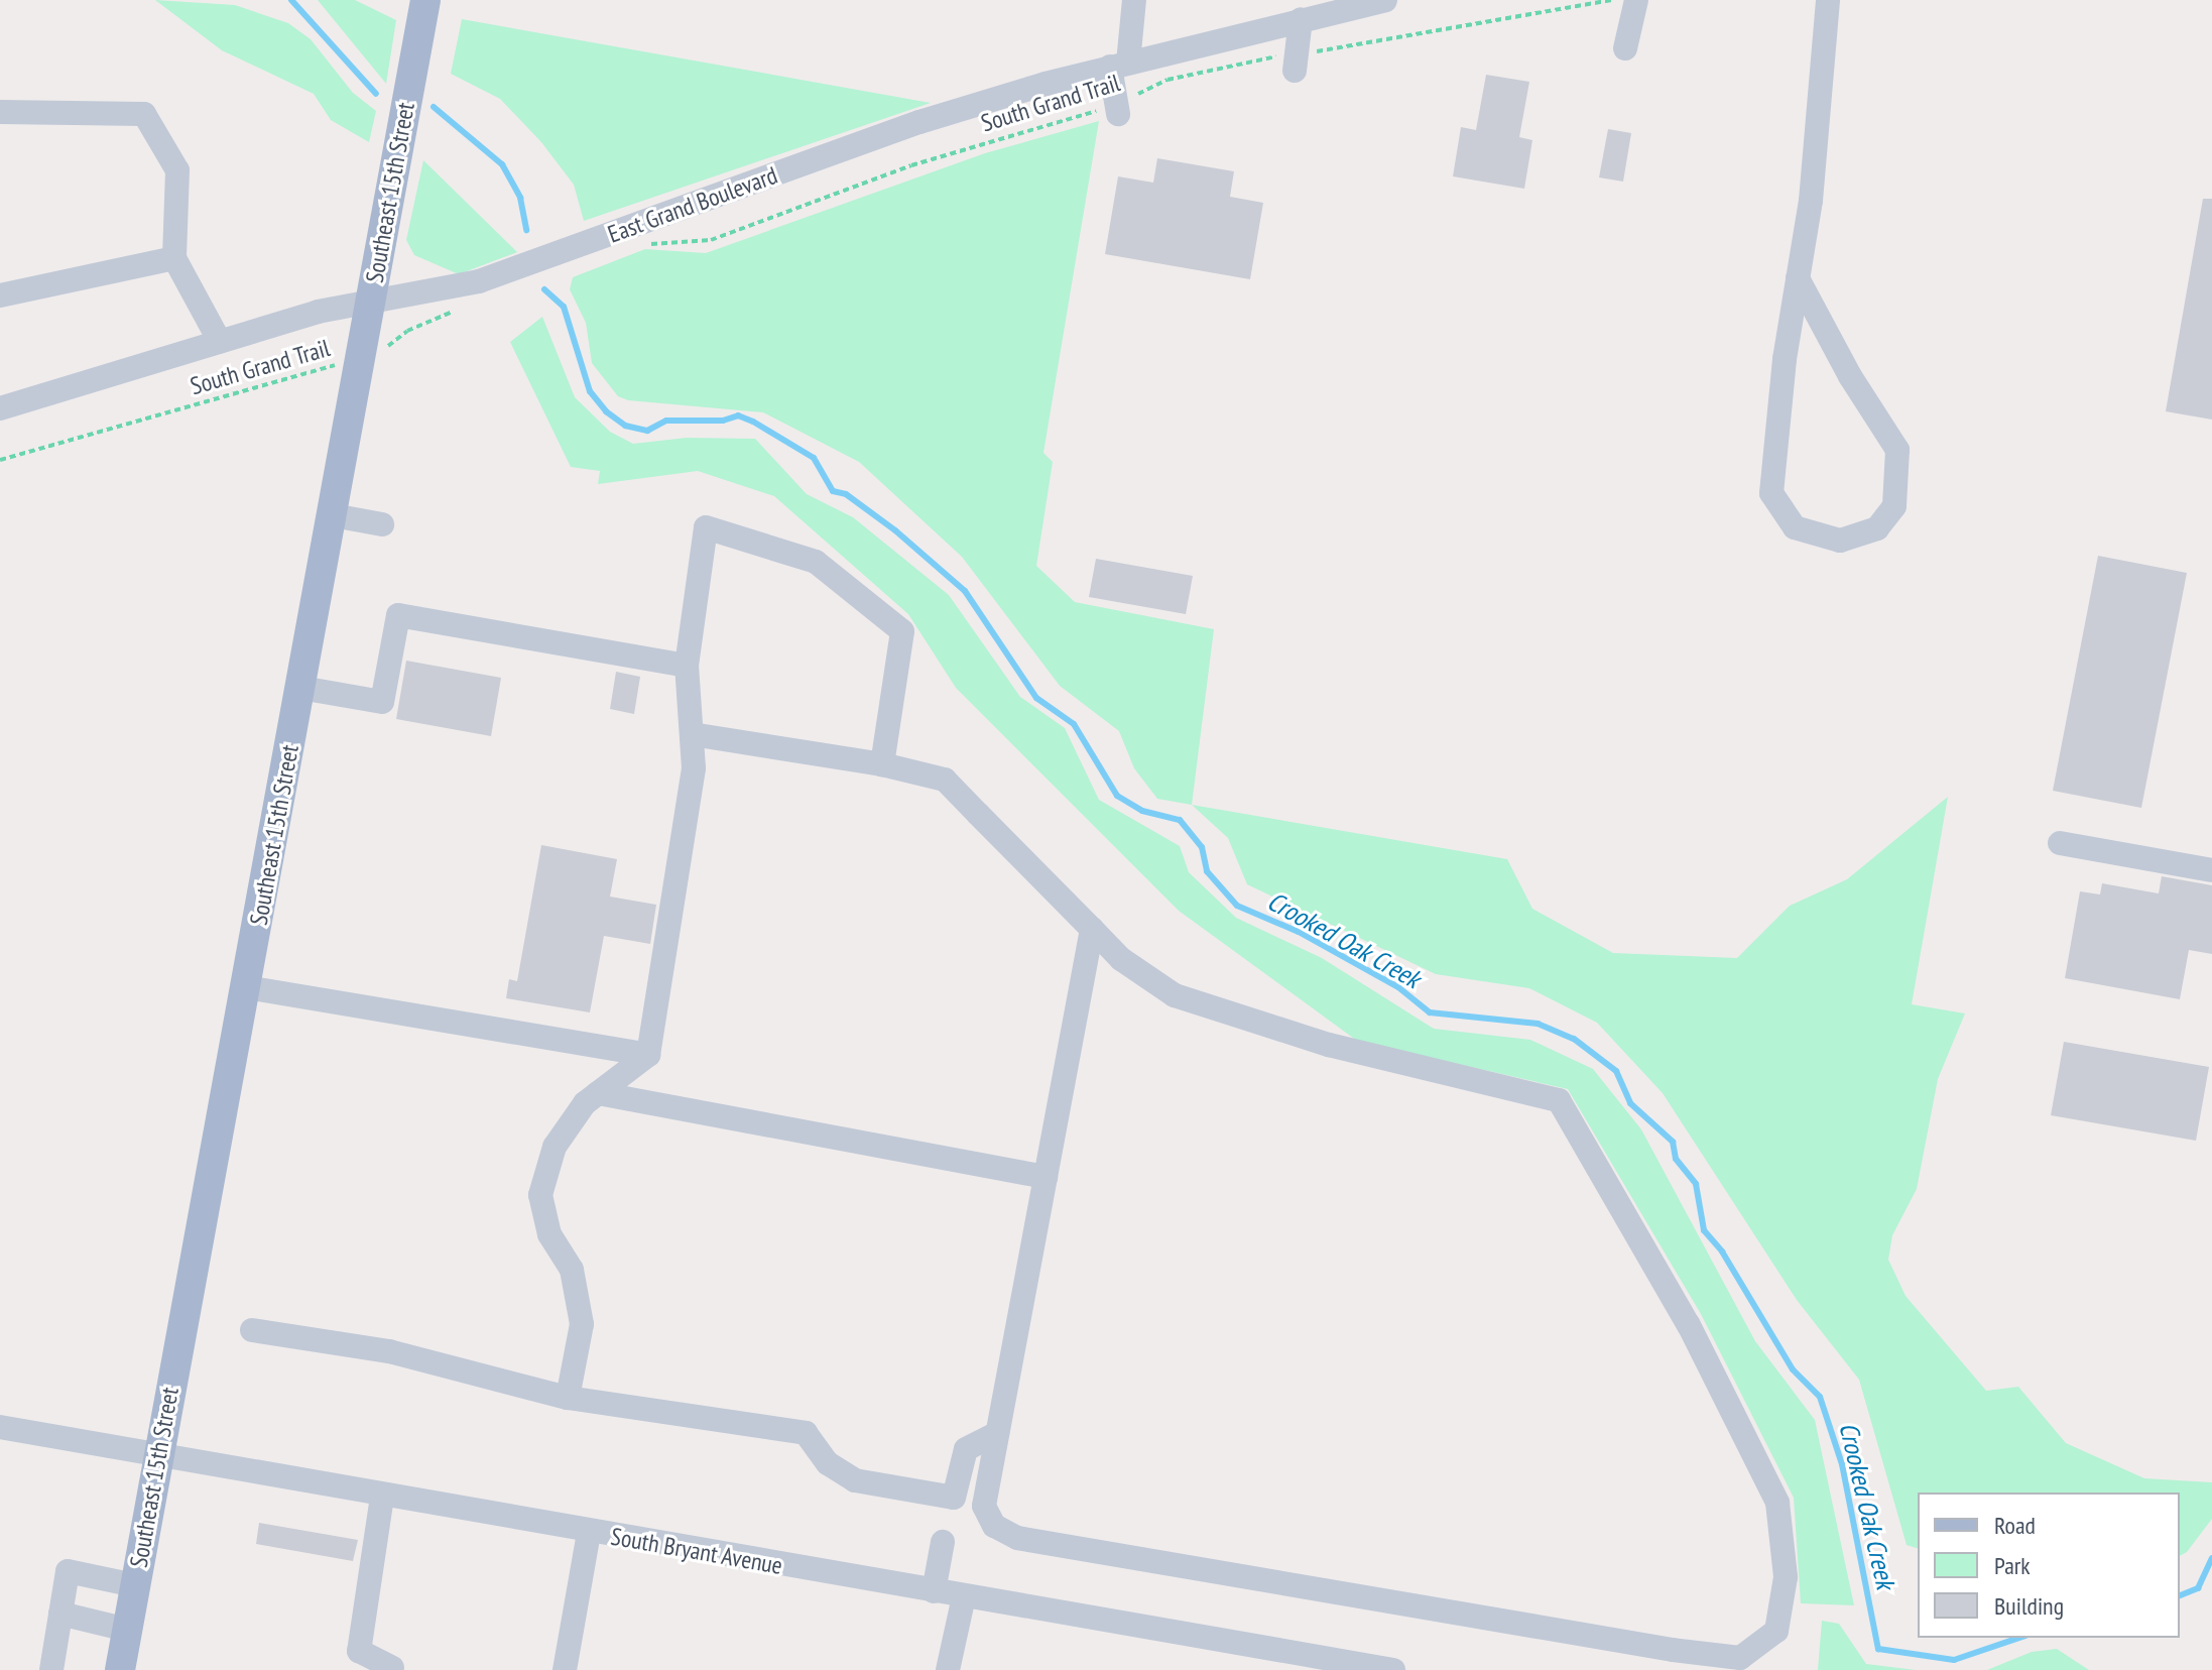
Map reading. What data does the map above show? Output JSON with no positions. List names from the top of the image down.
{
  "streets": {
    "main road": ["Southeast 15th Street"],
    "street": ["East Grand Boulevard", "South Bryant Avenue"],
    "path": ["South Grand Trail"]
  },
  "crossings": [
    ["South Grand Trail", "Southeast 15th Street"],
    ["Southeast 15th Street", "East Grand Boulevard"],
    ["Southeast 15th Street", "South Bryant Avenue"]
  ],
  "water": ["Crooked Oak Creek"],
  "legend": ["Road", "Park", "Building"]
}
